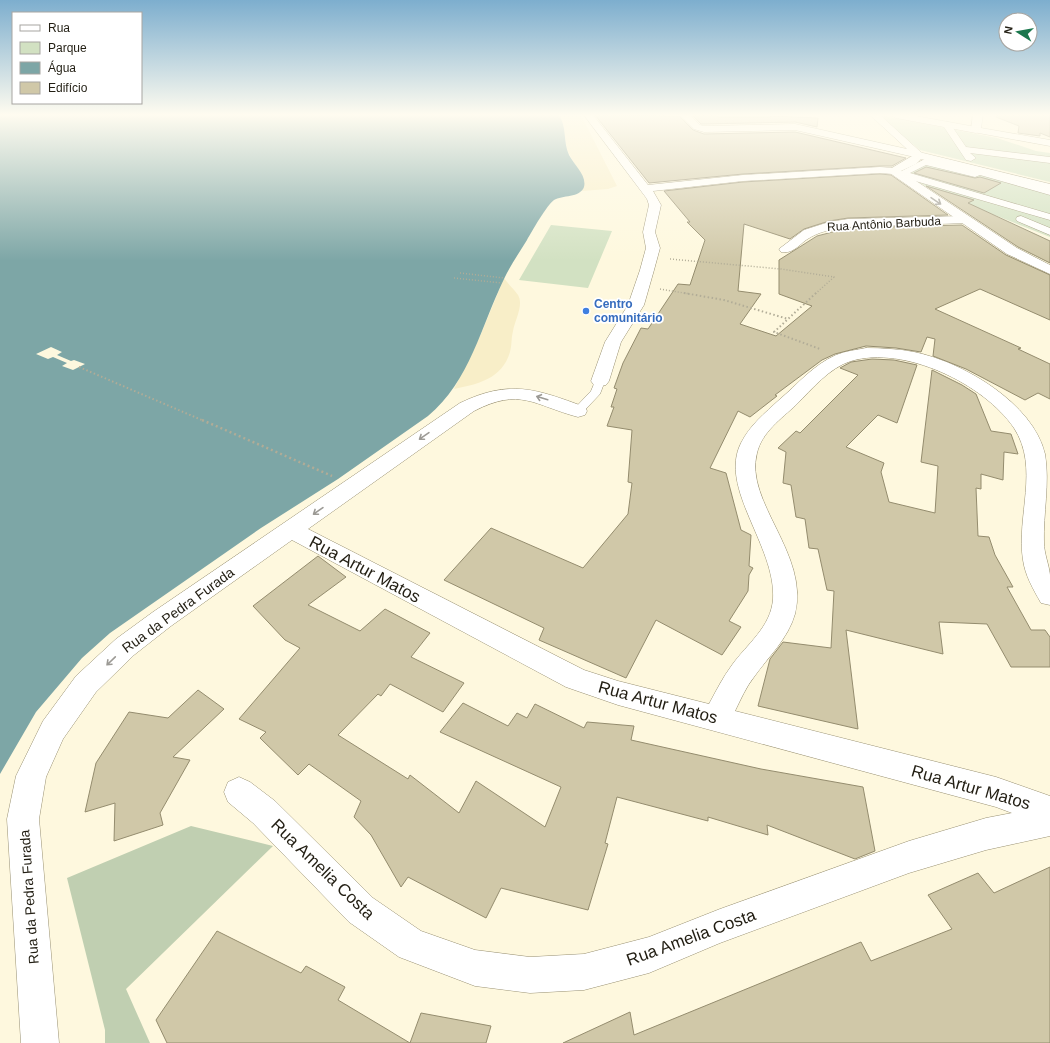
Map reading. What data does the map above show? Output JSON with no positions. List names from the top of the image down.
{
  "streets": {
    "street": [
      "Rua Antônio Barbuda",
      "Rua Artur Matos",
      "Rua da Pedra Furada",
      "Rua Amelia Costa"
    ]
  },
  "crossings": [
    ["Rua Artur Matos", "Rua da Pedra Furada"]
  ],
  "one_way": ["Rua da Pedra Furada"],
  "places": ["Centro comunitário"],
  "legend": [
    "Rua",
    "Parque",
    "Água",
    "Edifício"
  ],
  "north": "left"
}
